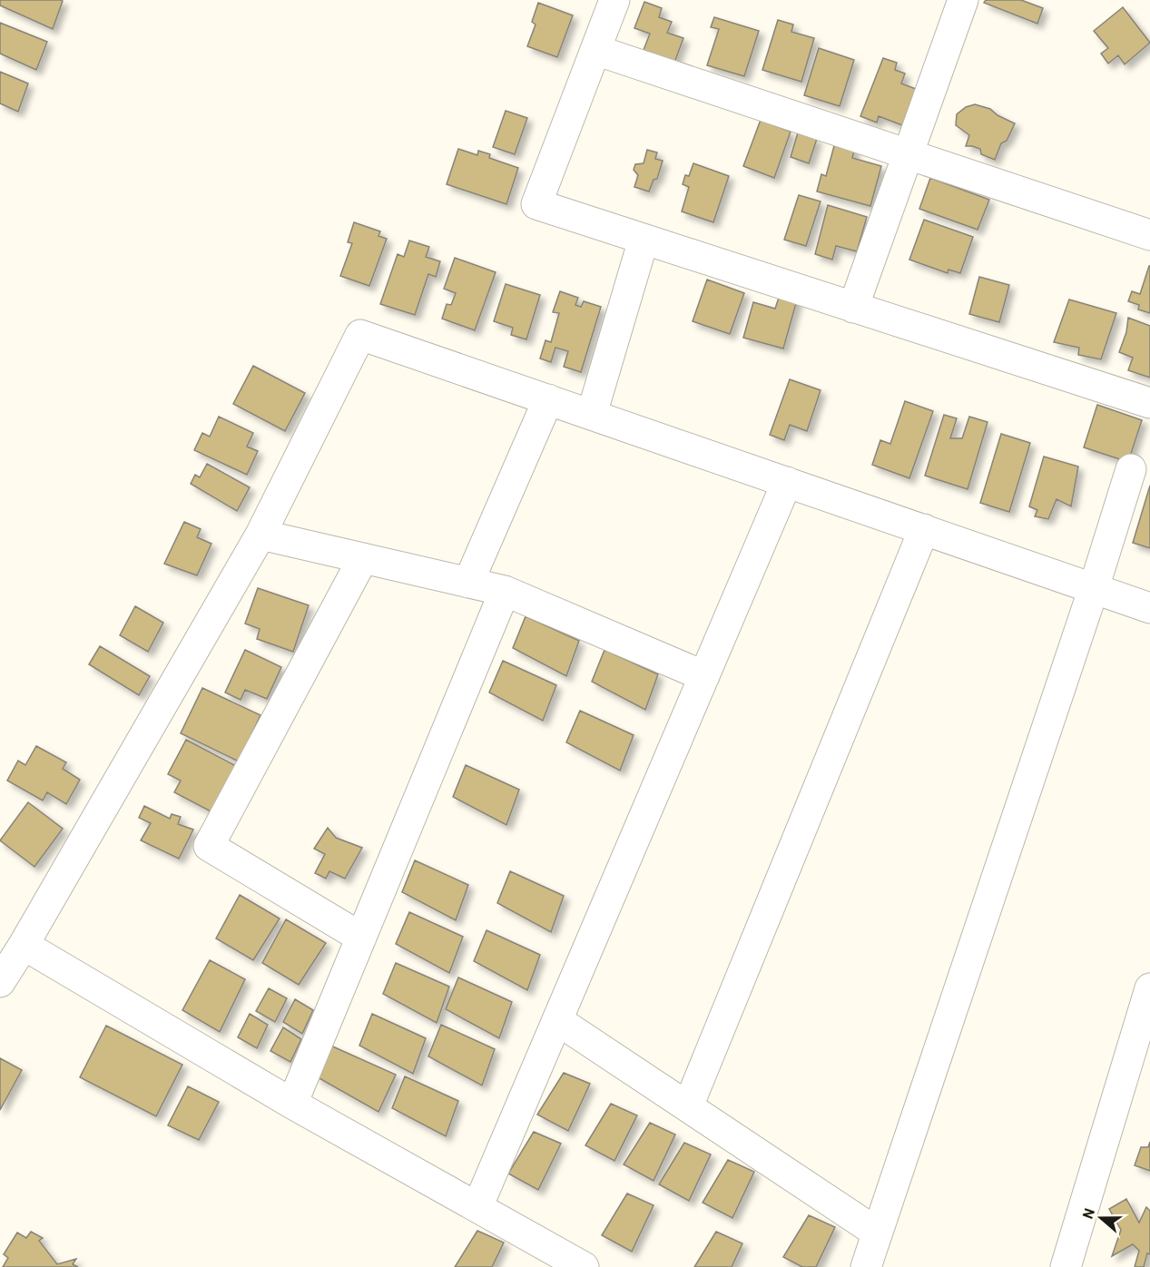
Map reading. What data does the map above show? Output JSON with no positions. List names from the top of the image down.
{
  "north": "left"
}
